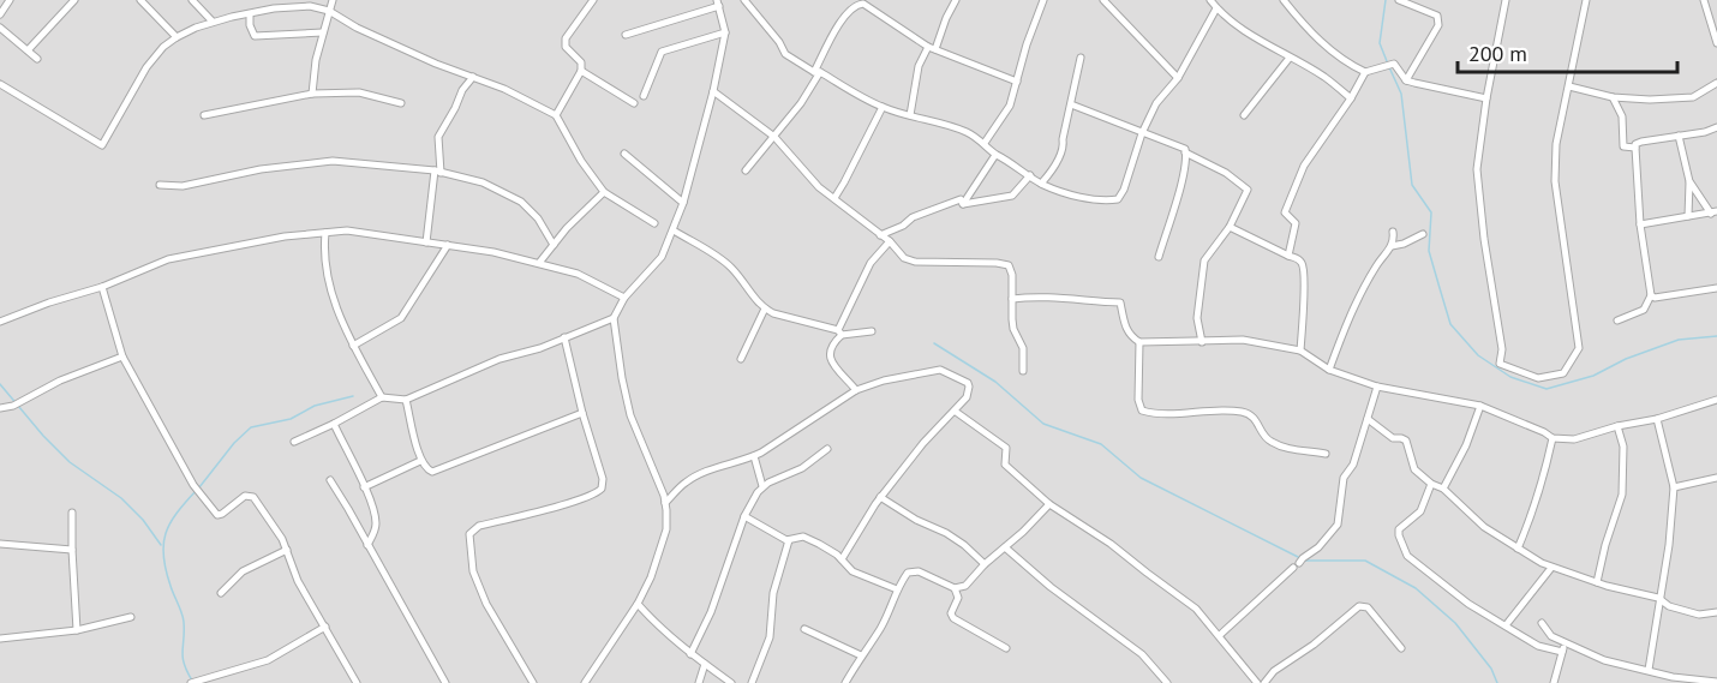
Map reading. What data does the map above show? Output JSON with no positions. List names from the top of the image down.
{
  "scale_bar": "200 m"
}
